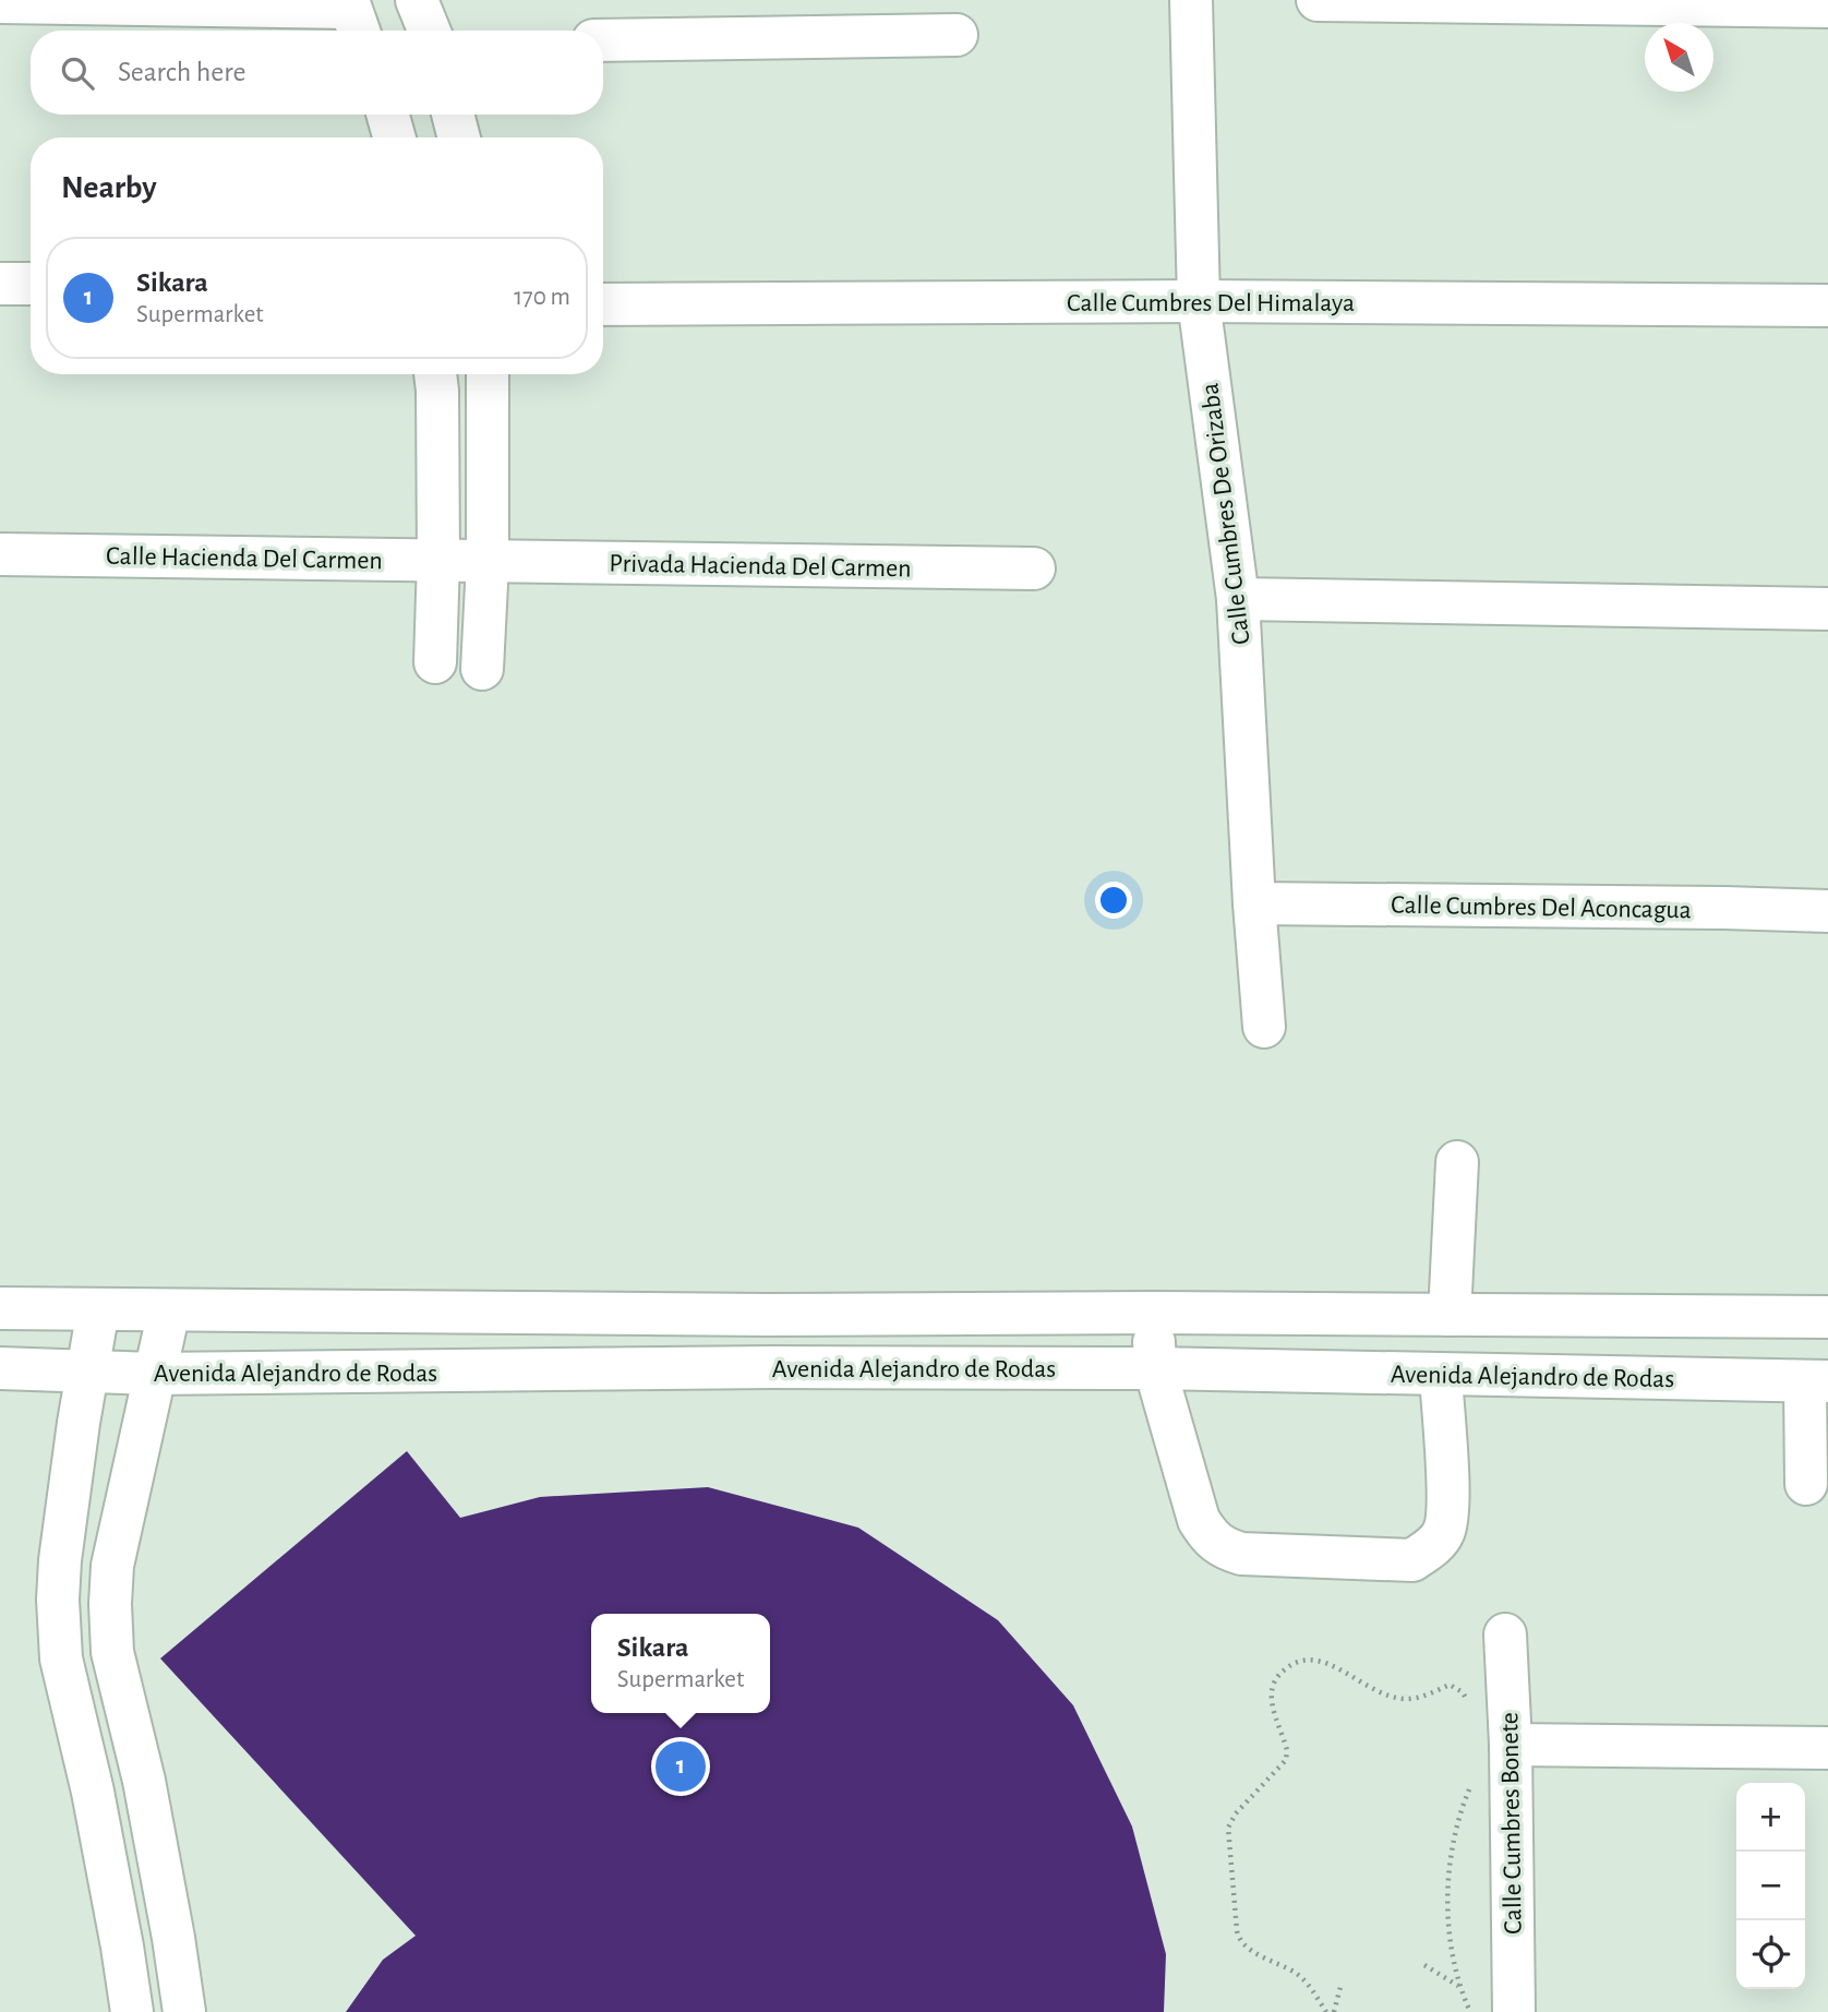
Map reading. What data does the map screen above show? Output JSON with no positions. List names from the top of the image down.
{
  "streets": {
    "street": [
      "Calle Cumbres Del Himalaya",
      "Calle Cumbres De Orizaba",
      "Calle Hacienda Del Carmen",
      "Privada Hacienda Del Carmen",
      "Calle Cumbres Del Aconcagua",
      "Avenida Alejandro de Rodas",
      "Calle Cumbres Bonete"
    ]
  },
  "crossings": [
    ["Calle Cumbres Del Himalaya", "Calle Cumbres De Orizaba"],
    ["Calle Cumbres De Orizaba", "Calle Cumbres Del Aconcagua"],
    ["Calle Hacienda Del Carmen", "Privada Hacienda Del Carmen"]
  ],
  "north": "top left",
  "page": {
    "search": "Search here",
    "heading": "Nearby",
    "list": [
      {
        "mark": "1",
        "name": "Sikara",
        "note": "Supermarket",
        "value": "170 m"
      }
    ],
    "popup": ["Sikara", "Supermarket"],
    "pins": "1",
    "map_buttons": ["+", "−"]
  }
}
